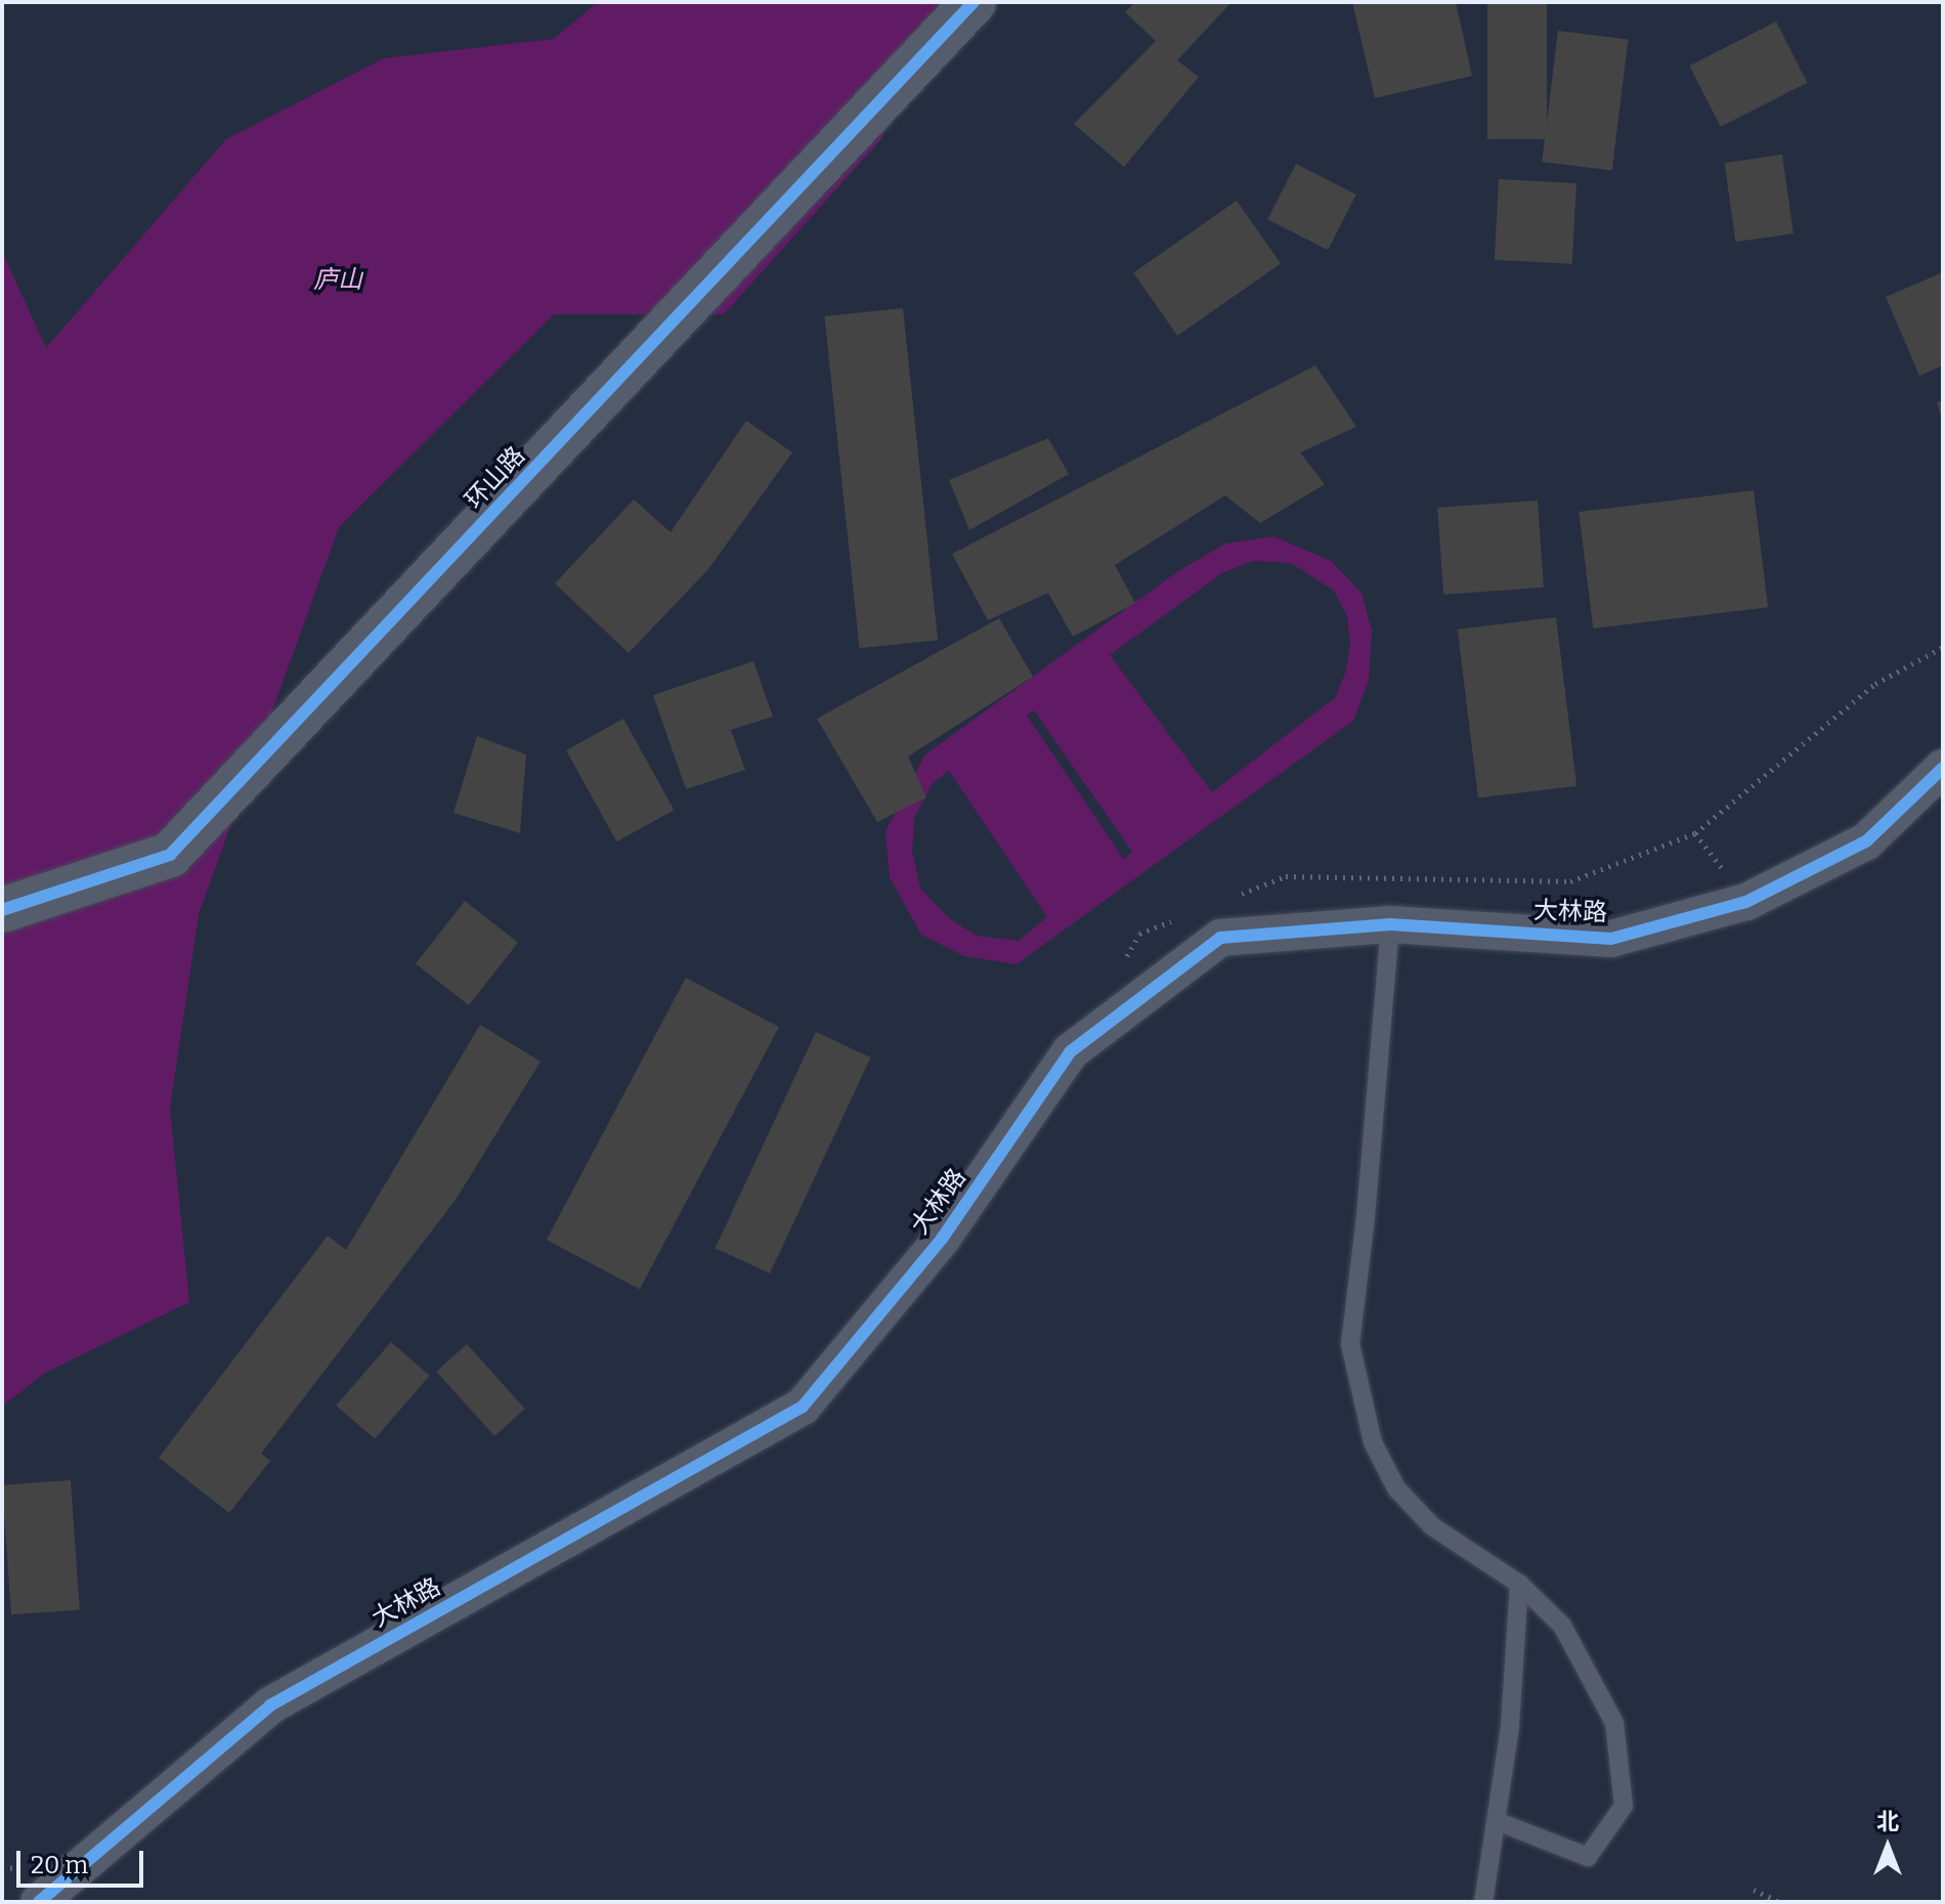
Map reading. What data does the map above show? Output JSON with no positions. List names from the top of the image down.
{
  "streets": {
    "street": ["环山路", "大林路"]
  },
  "parks": ["庐山"],
  "scale_bar": "20 m",
  "north": "top"
}
